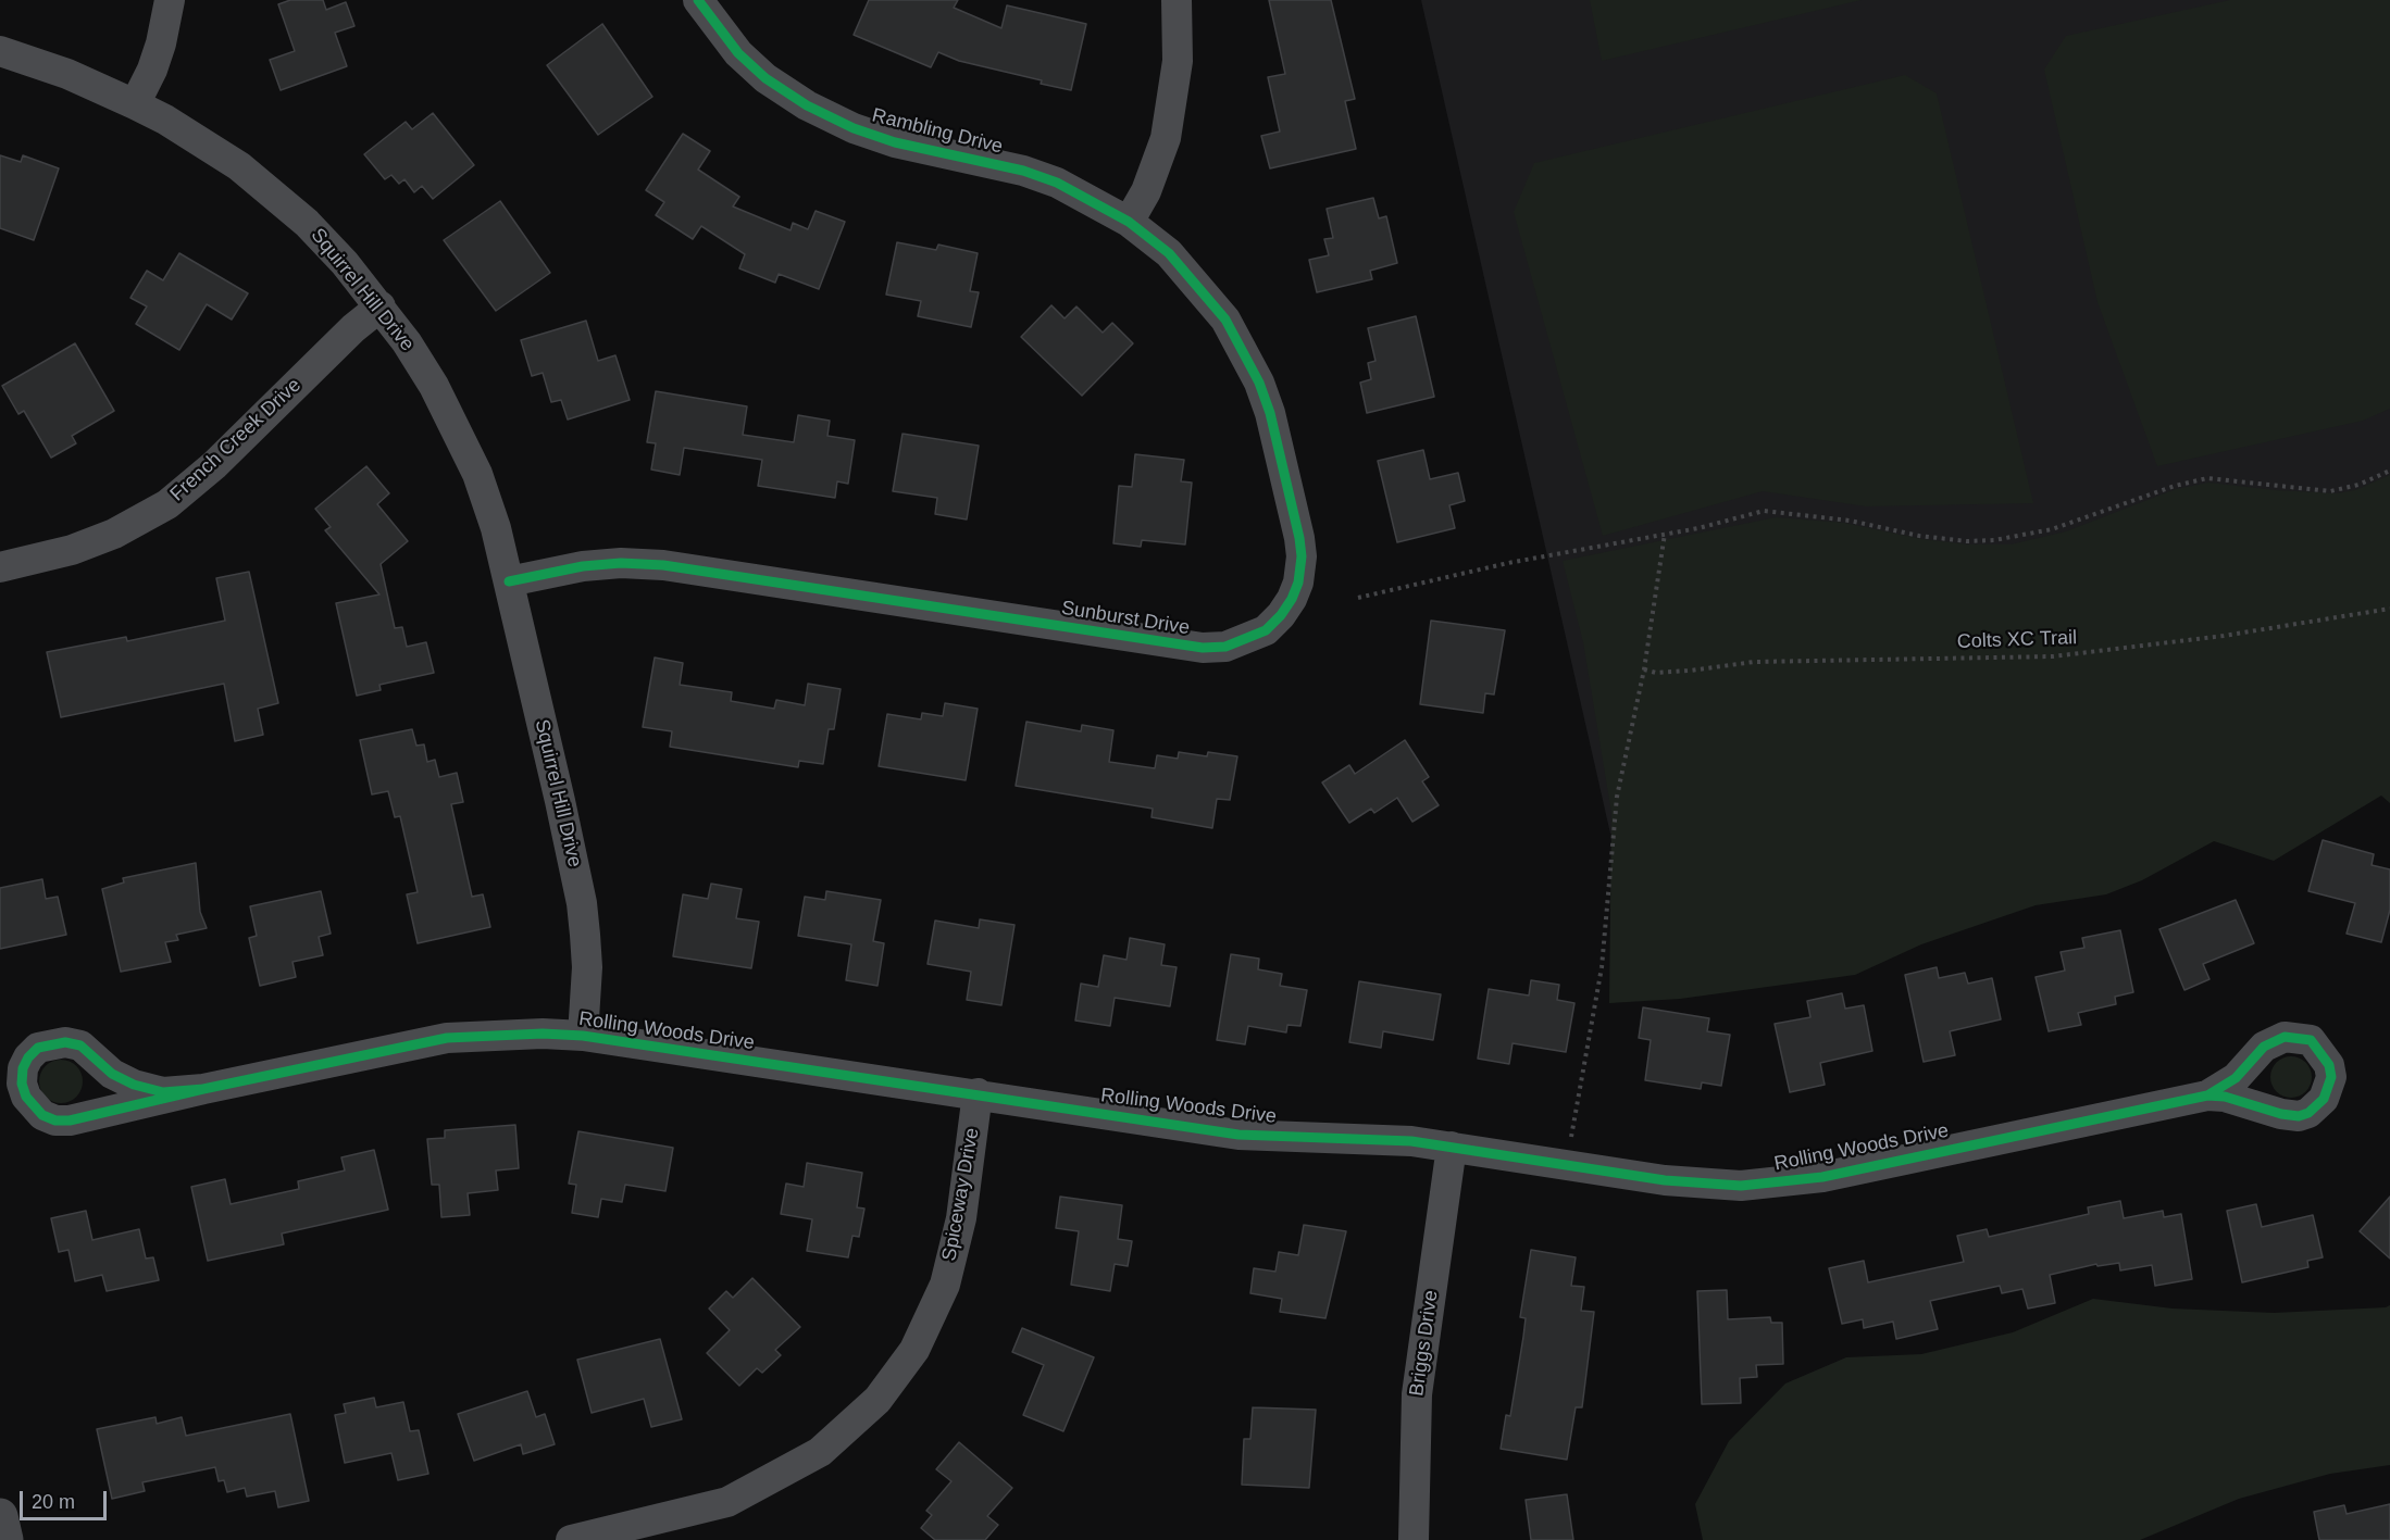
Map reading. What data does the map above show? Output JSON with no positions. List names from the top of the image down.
{
  "streets": {
    "street": [
      "Rambling Drive",
      "Squirrel Hill Drive",
      "French Creek Drive",
      "Sunburst Drive",
      "Rolling Woods Drive",
      "Spiceway Drive",
      "Briggs Drive"
    ],
    "path": ["Colts XC Trail"]
  },
  "crossings": [
    ["Rambling Drive", "Sunburst Drive"],
    ["Squirrel Hill Drive", "French Creek Drive"],
    ["Squirrel Hill Drive", "Sunburst Drive"],
    ["Squirrel Hill Drive", "Rolling Woods Drive"],
    ["Rolling Woods Drive", "Spiceway Drive"],
    ["Rolling Woods Drive", "Briggs Drive"]
  ],
  "scale_bar": "20 m"
}
